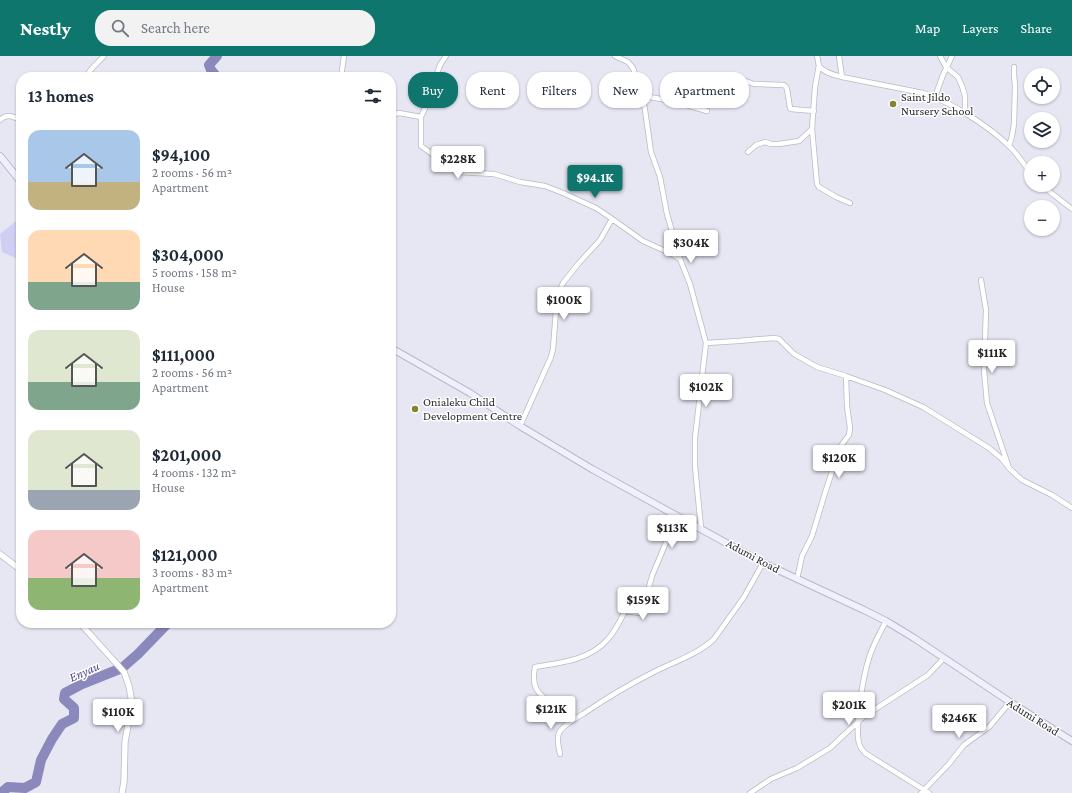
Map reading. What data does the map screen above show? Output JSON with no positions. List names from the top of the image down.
{
  "streets": {
    "main road": ["Adumi Road"]
  },
  "water": ["Enyau"],
  "places": ["Saint Jildo Nursery School", "Onialeku Child Development Centre"],
  "page": {
    "header": "Nestly",
    "search": "Search here",
    "nav": ["Map", "Layers", "Share"],
    "map_buttons": ["+", "−"],
    "chip": [
      "Buy",
      "Rent",
      "Filters",
      "New",
      "Apartment"
    ],
    "heading": "13 homes",
    "list": [
      {
        "name": "$94,100",
        "note": "2 rooms · 56 m² · Apartment"
      },
      {
        "name": "$304,000",
        "note": "5 rooms · 158 m² · House"
      },
      {
        "name": "$111,000",
        "note": "2 rooms · 56 m² · Apartment"
      },
      {
        "name": "$201,000",
        "note": "4 rooms · 132 m² · House"
      },
      {
        "name": "$121,000",
        "note": "3 rooms · 83 m² · Apartment"
      }
    ],
    "price": [
      "$228K",
      "$94.1K",
      "$304K",
      "$100K",
      "$111K",
      "$102K",
      "$120K",
      "$113K",
      "$159K",
      "$201K",
      "$121K",
      "$110K",
      "$246K"
    ]
  }
}
